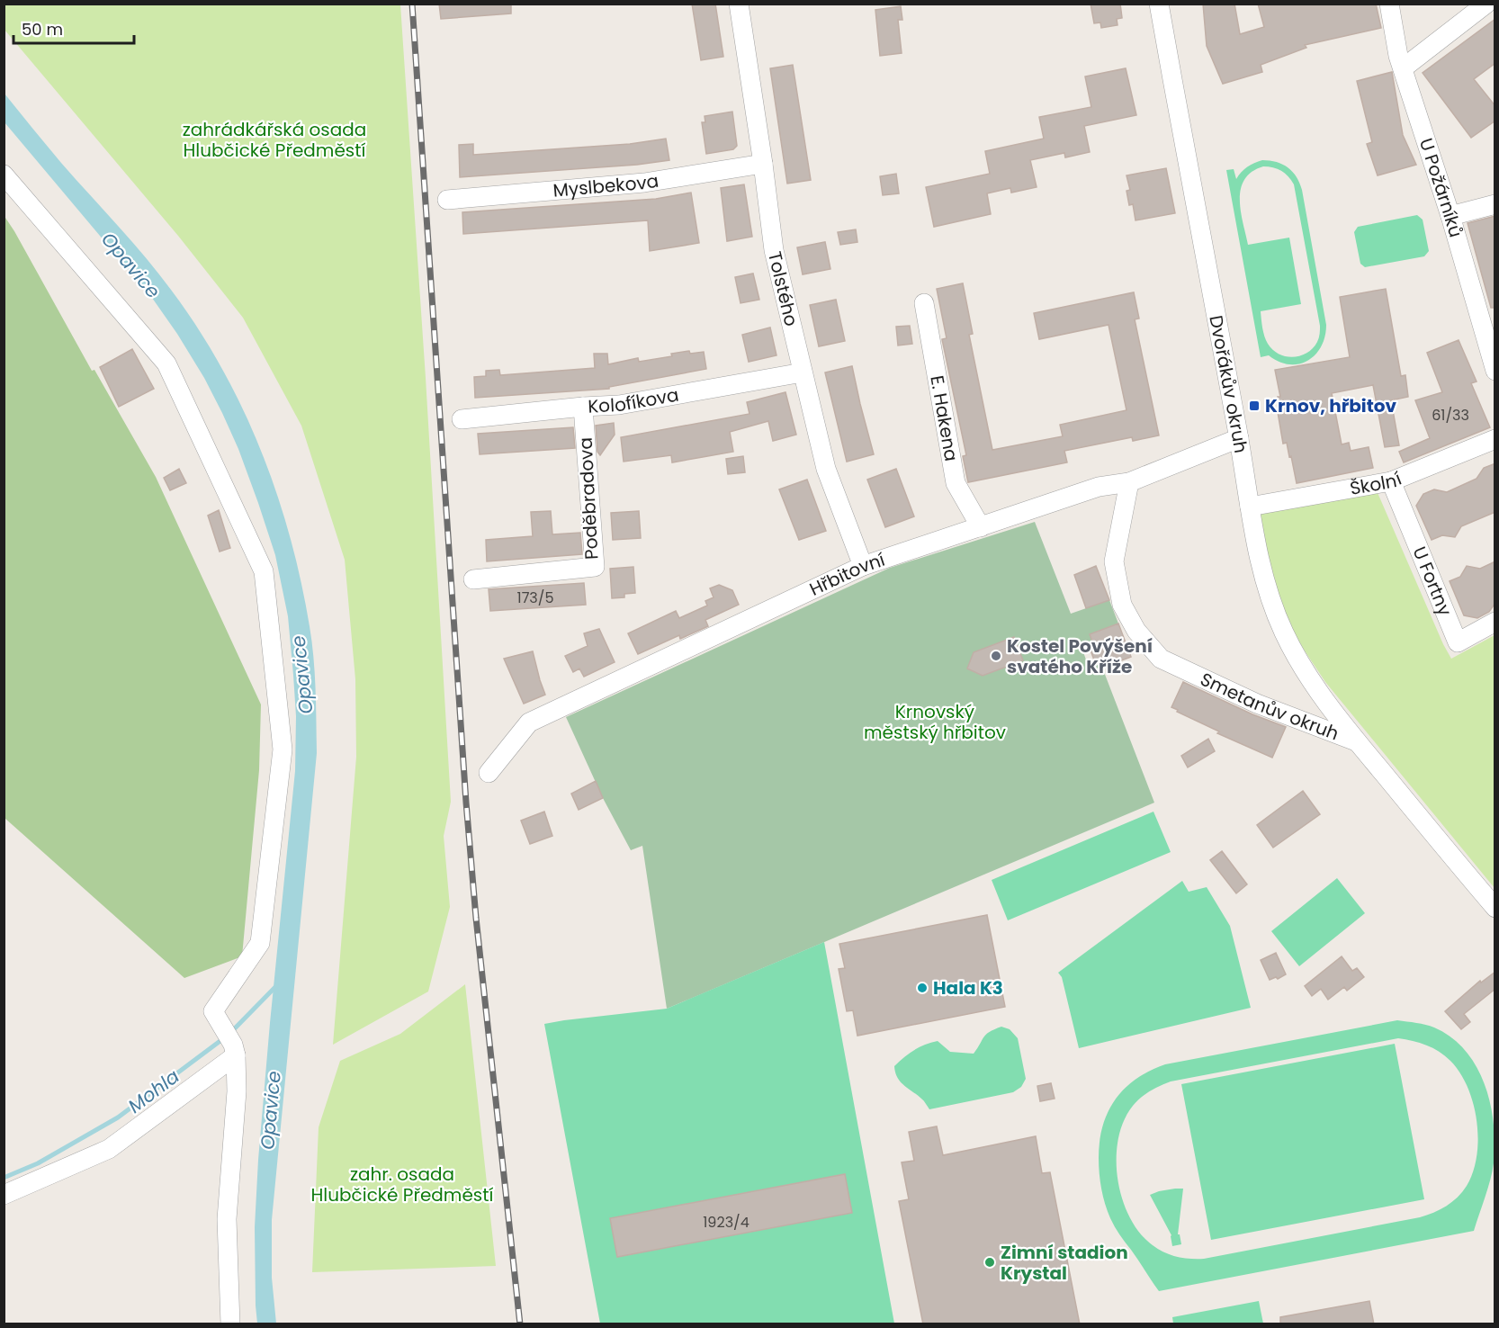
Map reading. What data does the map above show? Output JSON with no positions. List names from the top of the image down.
{
  "streets": {
    "street": [
      "Myslbekova",
      "U Požárníků",
      "Tolstého",
      "Dvořákův okruh",
      "Kolofíkova",
      "E. Hakena",
      "Školní",
      "Poděbradova",
      "Hřbitovní",
      "U Fortny",
      "Smetanův okruh"
    ]
  },
  "crossings": [
    ["Myslbekova", "Tolstého"],
    ["Tolstého", "Kolofíkova"],
    ["Tolstého", "Hřbitovní"],
    ["Dvořákův okruh", "Školní"],
    ["Dvořákův okruh", "Hřbitovní"],
    ["Dvořákův okruh", "Smetanův okruh"],
    ["Kolofíkova", "Poděbradova"],
    ["E. Hakena", "Hřbitovní"],
    ["Školní", "U Fortny"],
    ["Hřbitovní", "Smetanův okruh"]
  ],
  "water": ["Opavice", "Mohla"],
  "parks": ["zahrádkářská osada Hlubčické Předměstí", "Krnovský městský hřbitov", "zahr. osada Hlubčické Předměstí"],
  "places": {
    "transit": ["Krnov, hřbitov"],
    "other": ["Kostel Povýšení svatého Kříže", "Hala K3", "Zimní stadion Krystal"]
  },
  "house_numbers": ["61/33", "173/5", "1923/4"],
  "scale_bar": "50 m"
}
